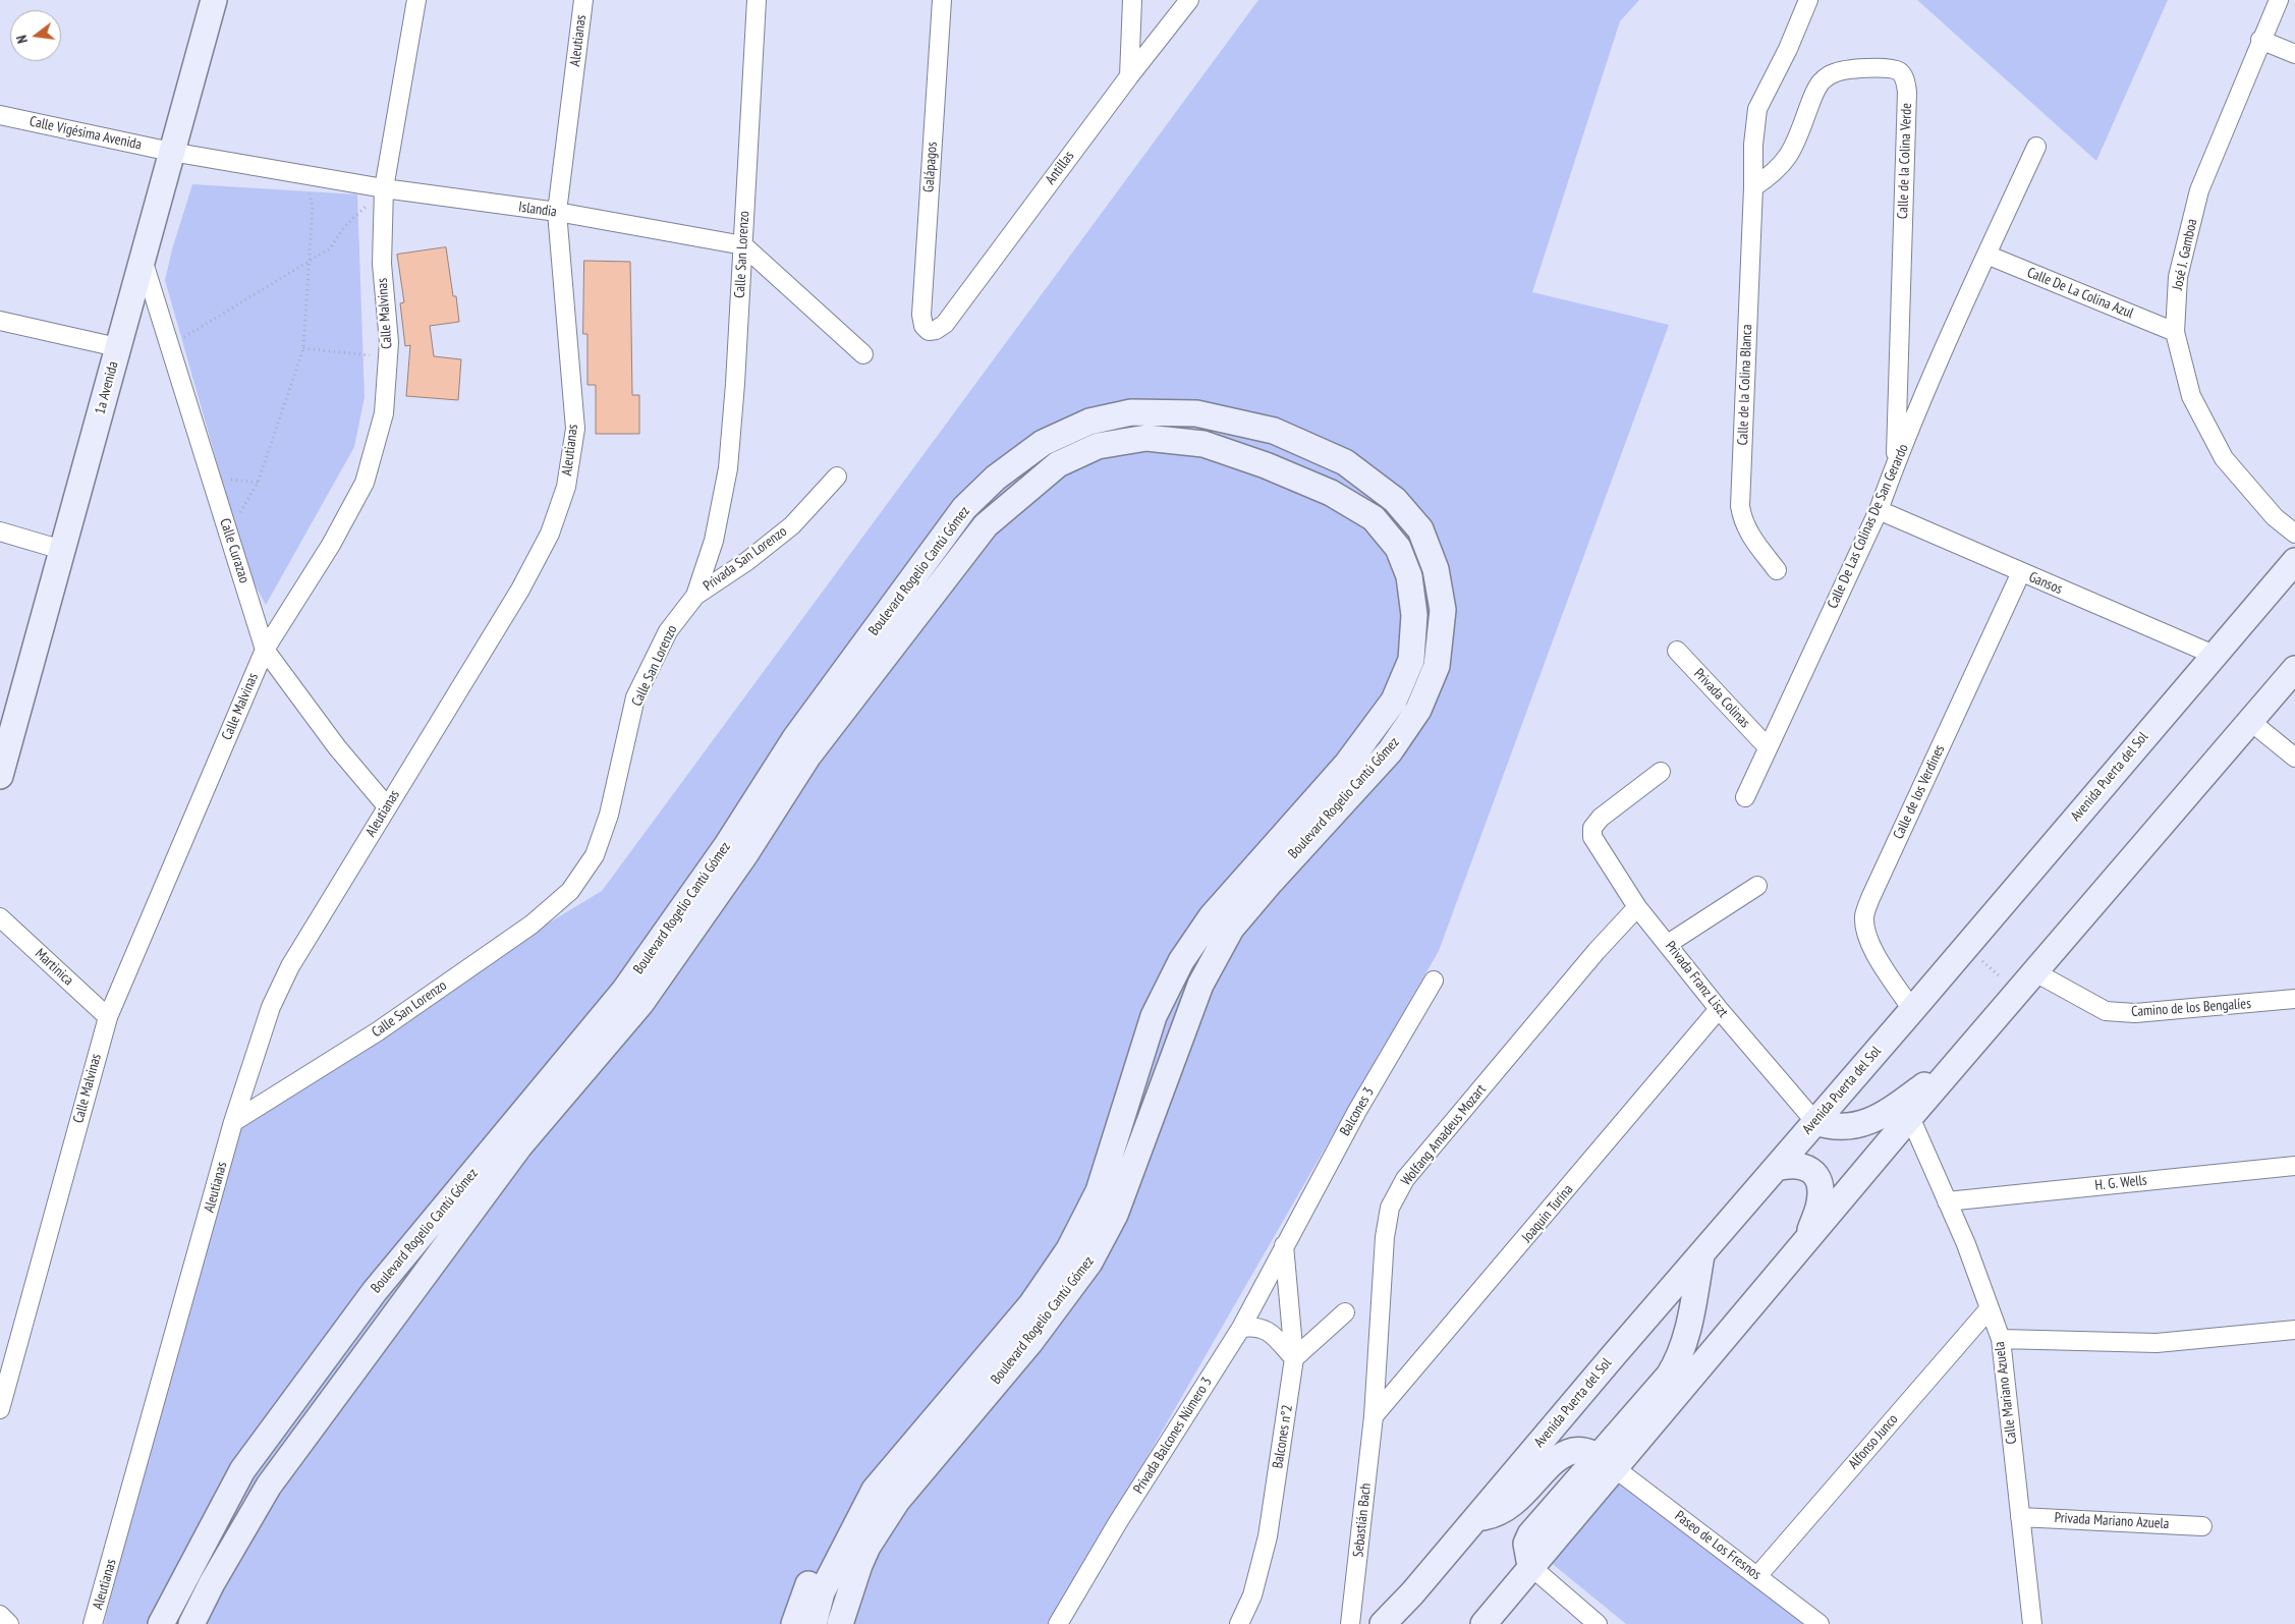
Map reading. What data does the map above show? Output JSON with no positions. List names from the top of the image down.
{
  "streets": {
    "main road": ["1a Avenida", "Boulevard Rogelio Cantú Gómez", "Avenida Puerta del Sol"],
    "street": [
      "Aleutianas",
      "Calle Vigésima Avenida",
      "Calle de la Colina Verde",
      "Galápagos",
      "Antillas",
      "Islandia",
      "Calle San Lorenzo",
      "José J. Gamboa",
      "Calle De La Colina Azul",
      "Calle Malvinas",
      "Calle de la Colina Blanca",
      "Calle De Las Colinas De San Gerardo",
      "Calle Curazao",
      "Privada San Lorenzo",
      "Gansos",
      "Privada Colinas",
      "Calle de los Verdines",
      "Martinica",
      "Privada Franz Liszt",
      "Camino de los Bengalíes",
      "Balcones 3",
      "Wolfang Amadeus Mozart",
      "H. G. Wells",
      "Joaquín Turína",
      "Calle Mariano Azuela",
      "Privada Balcones Número 3",
      "Balcones n°2",
      "Alfonso Junco",
      "Sebastián Bach",
      "Privada Mariano Azuela",
      "Paseo de Los Fresnos"
    ]
  },
  "crossings": [
    ["Aleutianas", "Islandia"],
    ["Aleutianas", "Calle San Lorenzo"],
    ["Aleutianas", "Calle Curazao"],
    ["Calle Vigésima Avenida", "Islandia"],
    ["Calle Vigésima Avenida", "1a Avenida"],
    ["Calle de la Colina Verde", "Calle de la Colina Blanca"],
    ["Calle de la Colina Verde", "Calle De Las Colinas De San Gerardo"],
    ["Galápagos", "Antillas"],
    ["Islandia", "Calle San Lorenzo"],
    ["Islandia", "Calle Malvinas"],
    ["Islandia", "1a Avenida"],
    ["Calle San Lorenzo", "Privada San Lorenzo"],
    ["José J. Gamboa", "Calle De La Colina Azul"],
    ["Calle De La Colina Azul", "Calle De Las Colinas De San Gerardo"],
    ["Calle Malvinas", "Calle Curazao"],
    ["Calle Malvinas", "Martinica"],
    ["1a Avenida", "Calle Curazao"],
    ["Calle De Las Colinas De San Gerardo", "Gansos"],
    ["Calle De Las Colinas De San Gerardo", "Privada Colinas"],
    ["Gansos", "Avenida Puerta del Sol"],
    ["Gansos", "Calle de los Verdines"],
    ["Avenida Puerta del Sol", "Calle de los Verdines"],
    ["Avenida Puerta del Sol", "Privada Franz Liszt"],
    ["Privada Franz Liszt", "Wolfang Amadeus Mozart"],
    ["Privada Franz Liszt", "Joaquín Turína"],
    ["Balcones 3", "Privada Balcones Número 3"],
    ["Balcones 3", "Balcones n°2"],
    ["Wolfang Amadeus Mozart", "Joaquín Turína"],
    ["Wolfang Amadeus Mozart", "Sebastián Bach"],
    ["H. G. Wells", "Calle Mariano Azuela"],
    ["Joaquín Turína", "Sebastián Bach"],
    ["Calle Mariano Azuela", "Alfonso Junco"],
    ["Calle Mariano Azuela", "Privada Mariano Azuela"],
    ["Privada Balcones Número 3", "Balcones n°2"],
    ["Alfonso Junco", "Paseo de Los Fresnos"]
  ],
  "north": "left"
}
